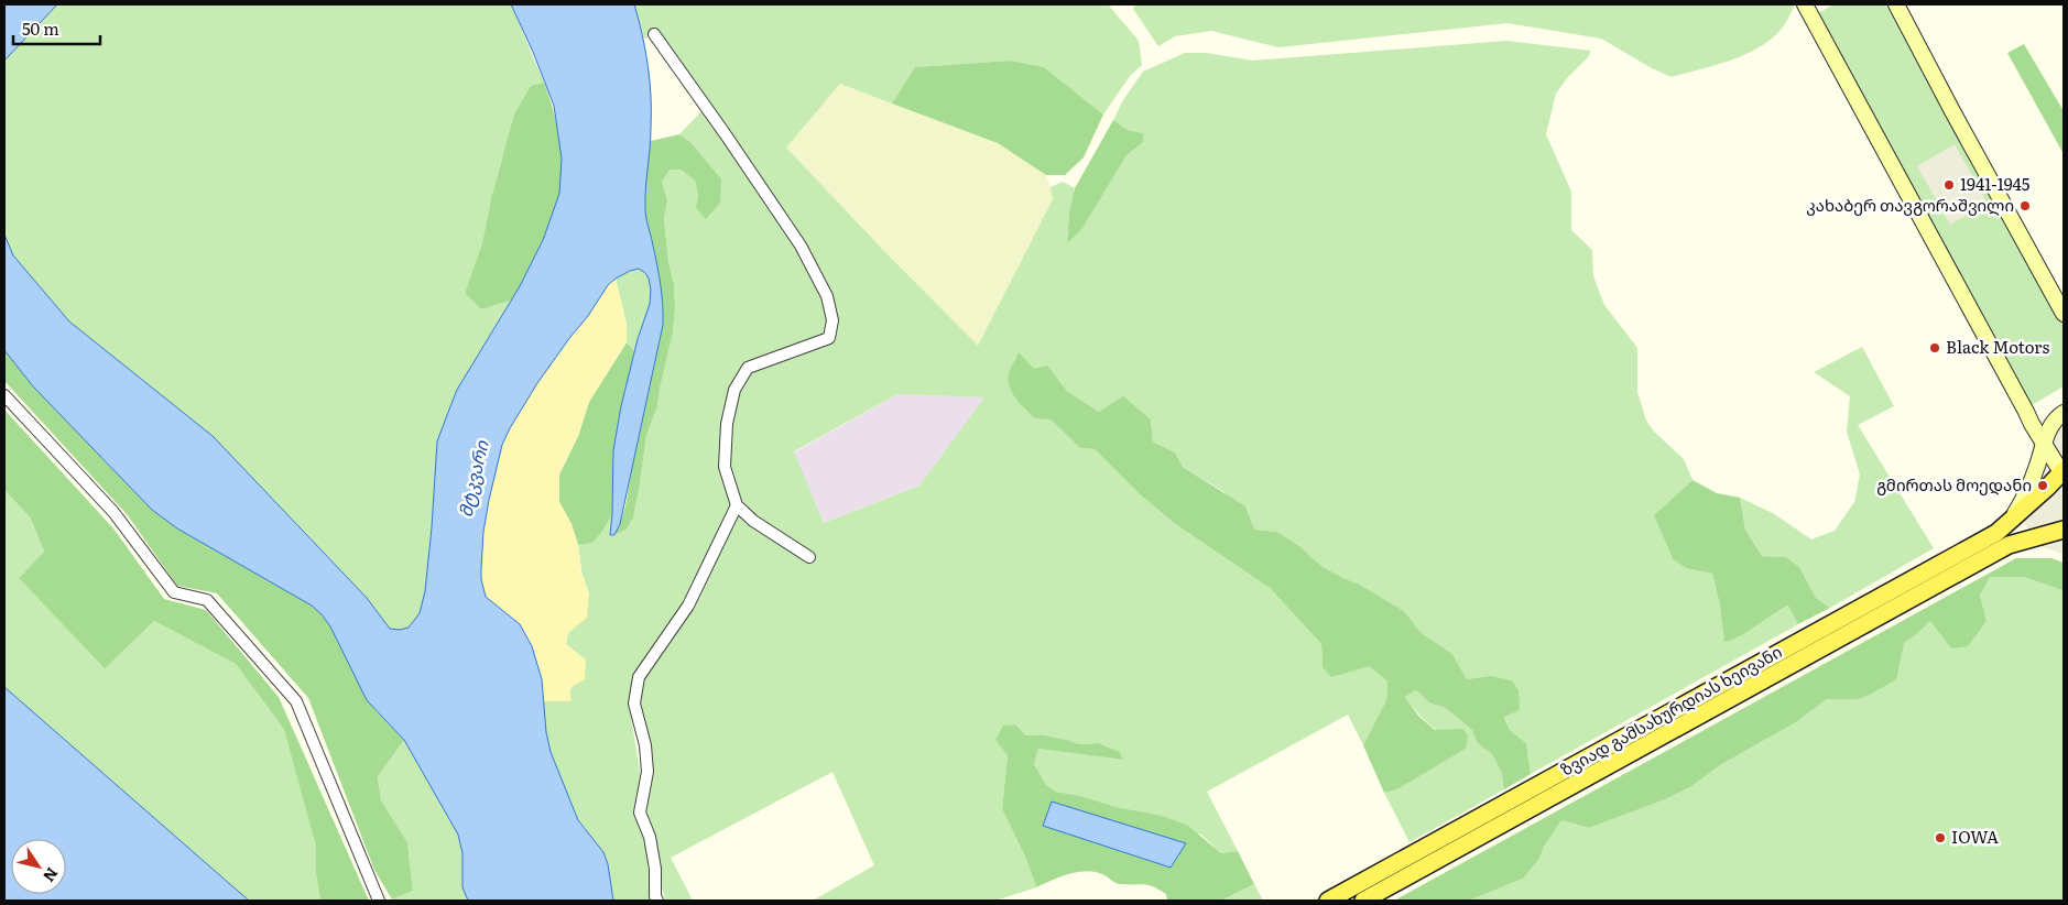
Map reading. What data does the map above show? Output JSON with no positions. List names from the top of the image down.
{
  "streets": {
    "main road": ["ზვიად გამსახურდიას ხეივანი"]
  },
  "water": ["მტკვარი"],
  "places": [
    "1941-1945",
    "კახაბერ თავგორაშვილი",
    "Black Motors",
    "გმირთას მოედანი",
    "IOWA"
  ],
  "scale_bar": "50 m",
  "north": "bottom right"
}
